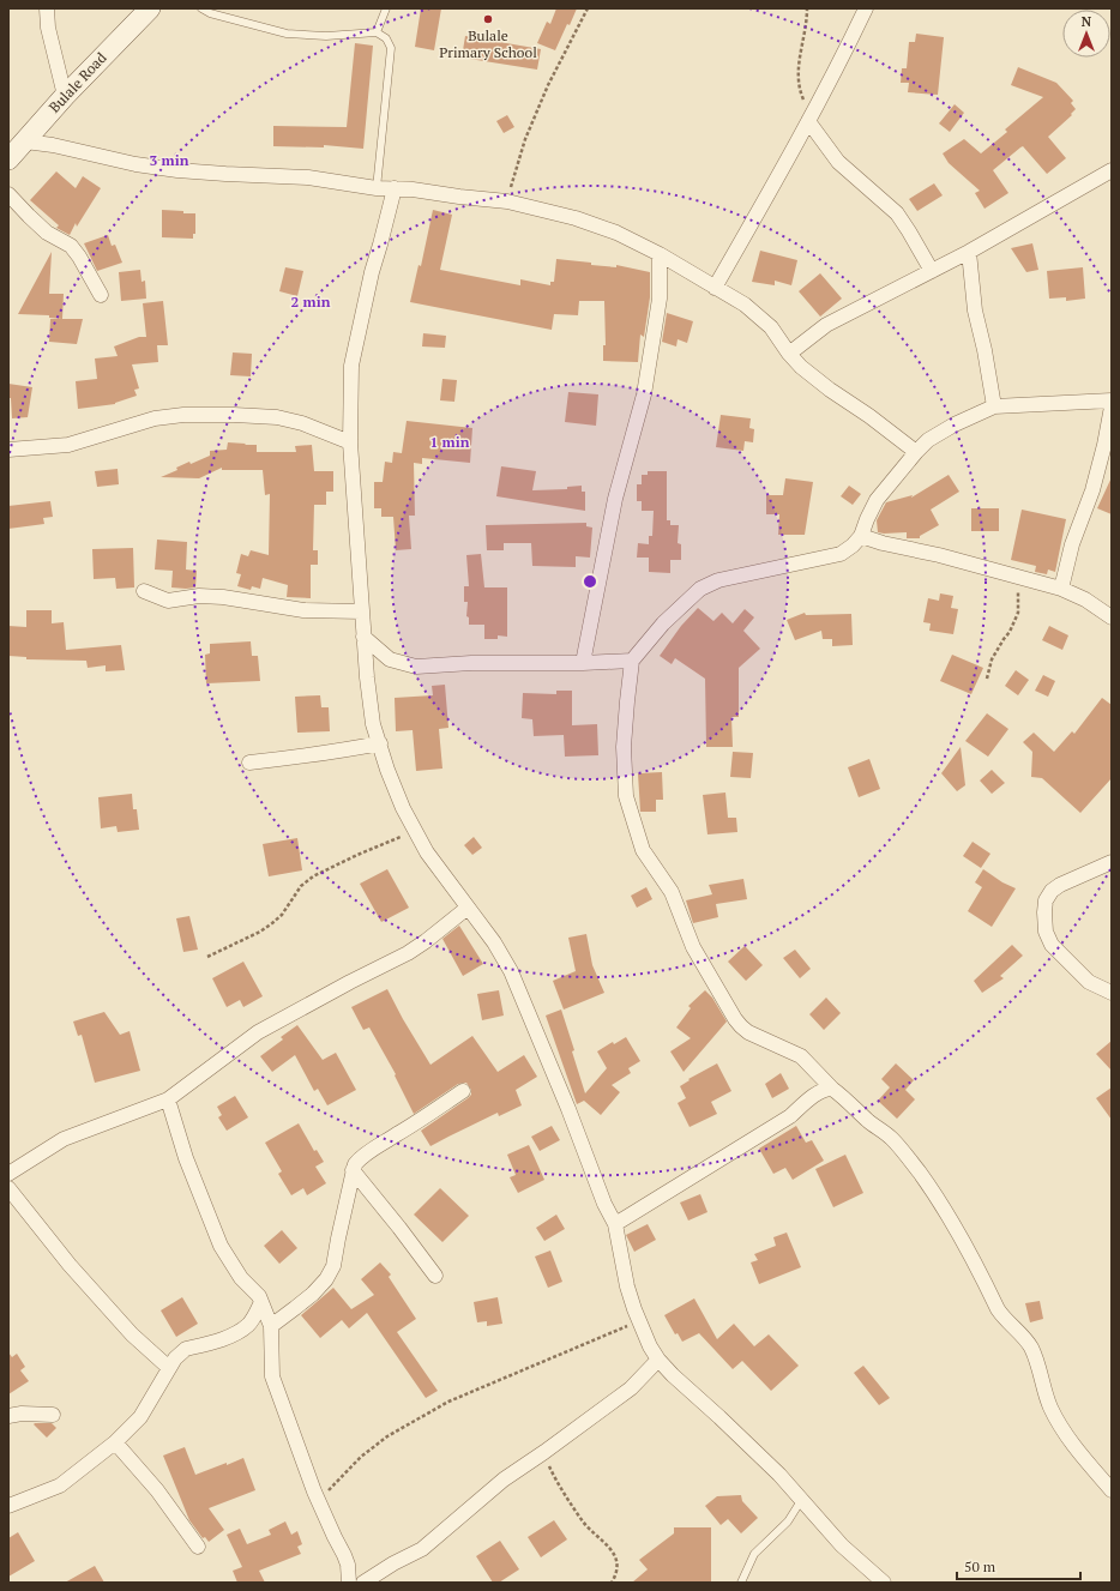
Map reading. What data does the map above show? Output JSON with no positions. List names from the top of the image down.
{
  "streets": {
    "street": ["Bulale Road"]
  },
  "places": ["Bulale Primary School"],
  "scale_bar": "50 m",
  "north": "top",
  "rings": ["3 min", "2 min", "1 min"]
}
